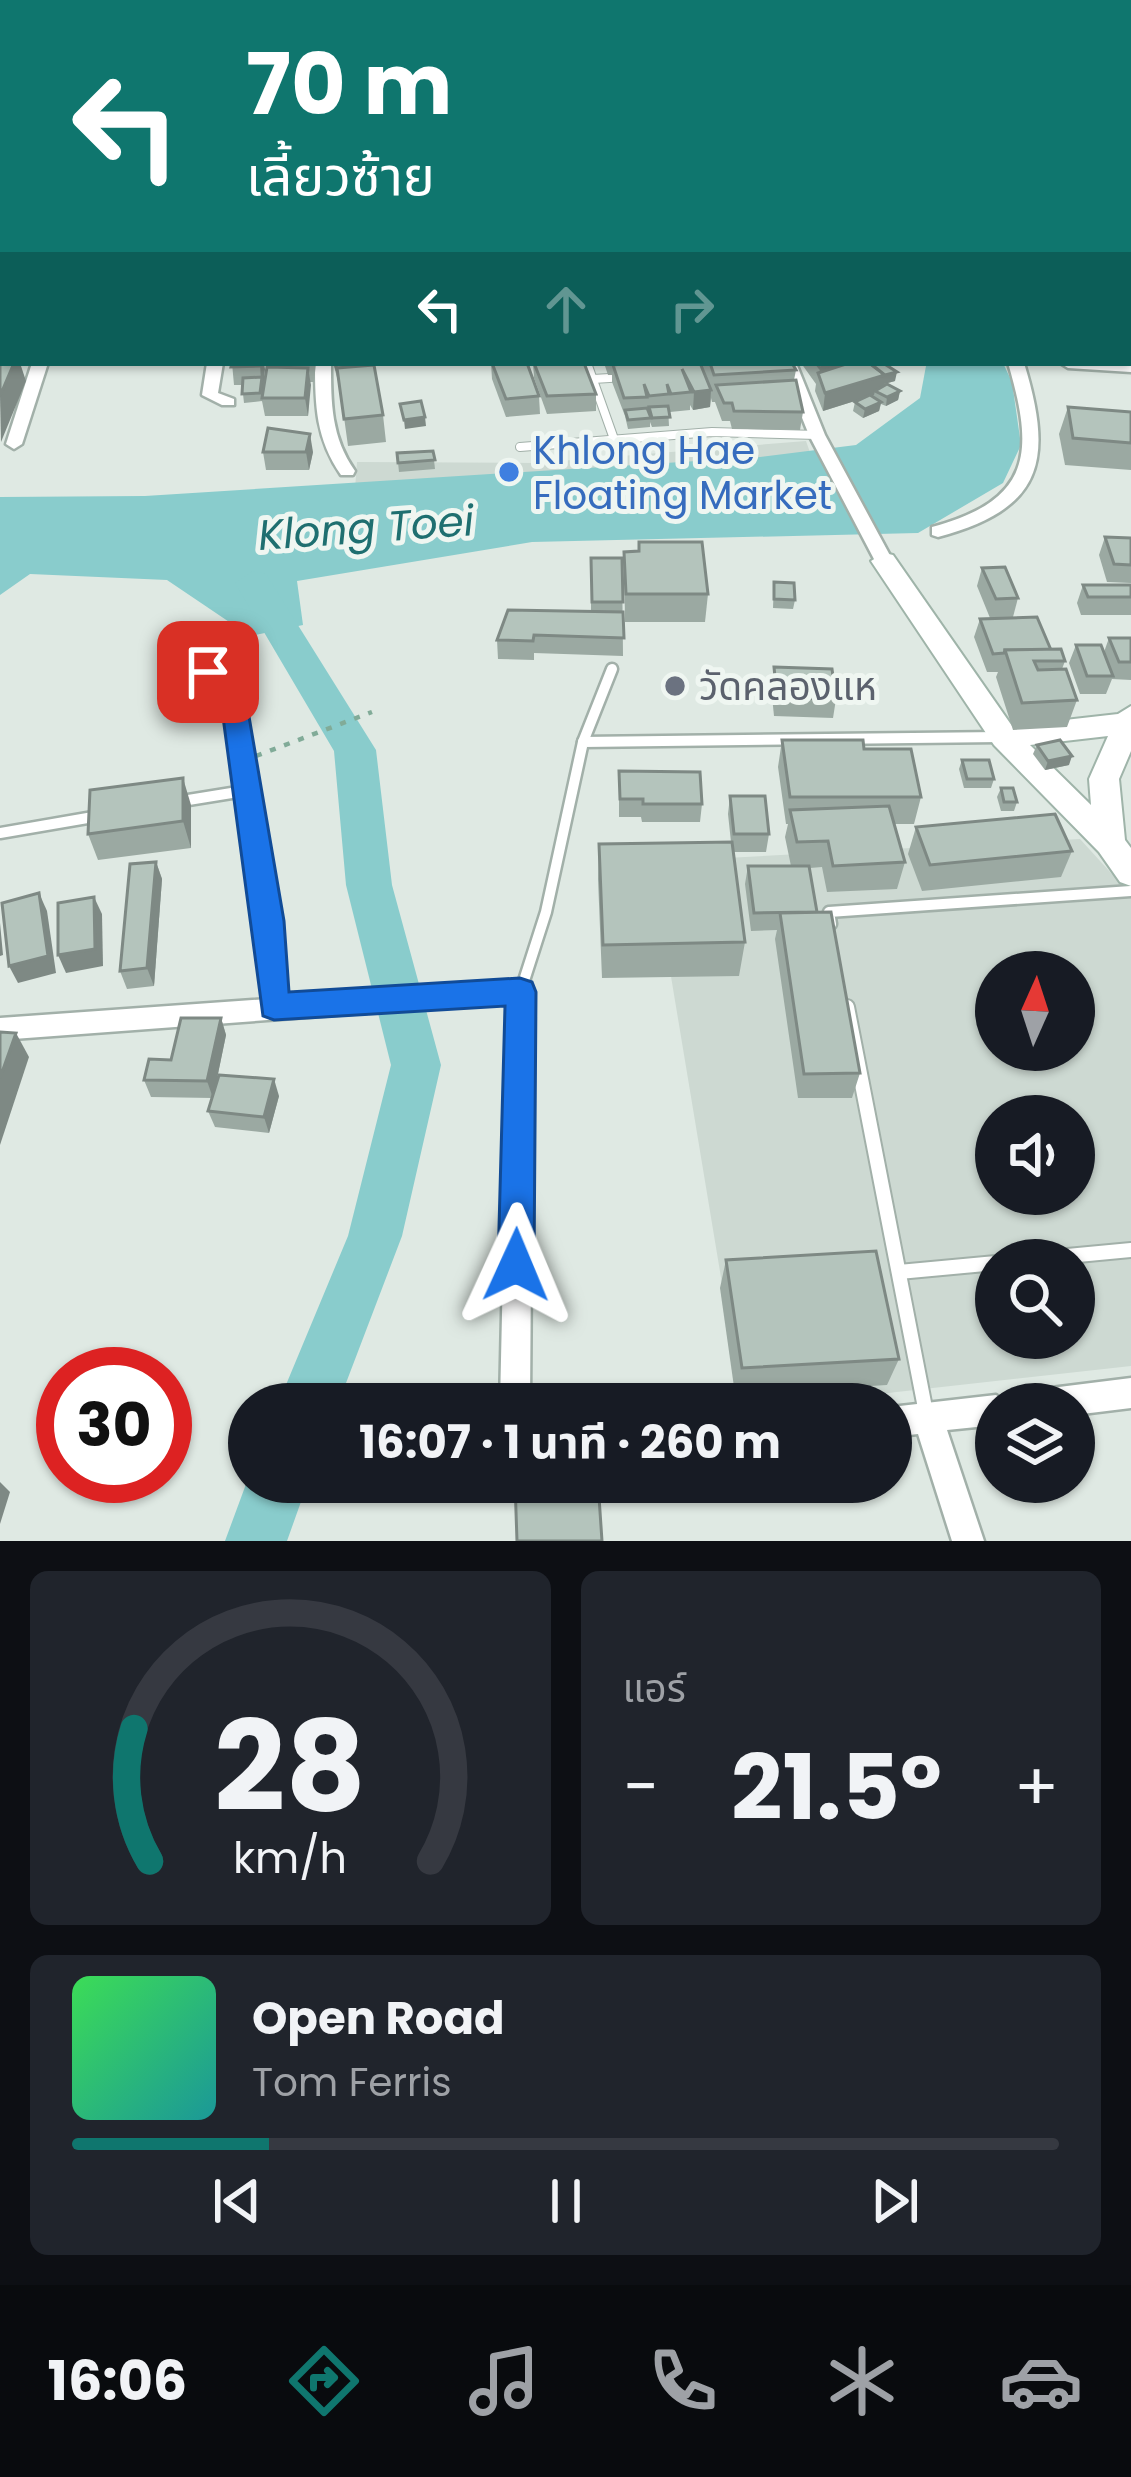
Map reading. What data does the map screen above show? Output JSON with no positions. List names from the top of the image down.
{
  "water": ["Klong Toei"],
  "places": ["Khlong Hae Floating Market", "วัดคลองแห"],
  "north": "top",
  "page": {
    "turn": ["70 m", "เลี้ยวซ้าย"],
    "limit": "30",
    "trip": "16:07 · 1 นาที · 260 m",
    "tile": "แอร์",
    "heat": ["−", "21.5°", "+"],
    "song": ["Open Road", "Tom Ferris"],
    "tabs": "16:06",
    "gauge": ["28", "km/h"]
  }
}
